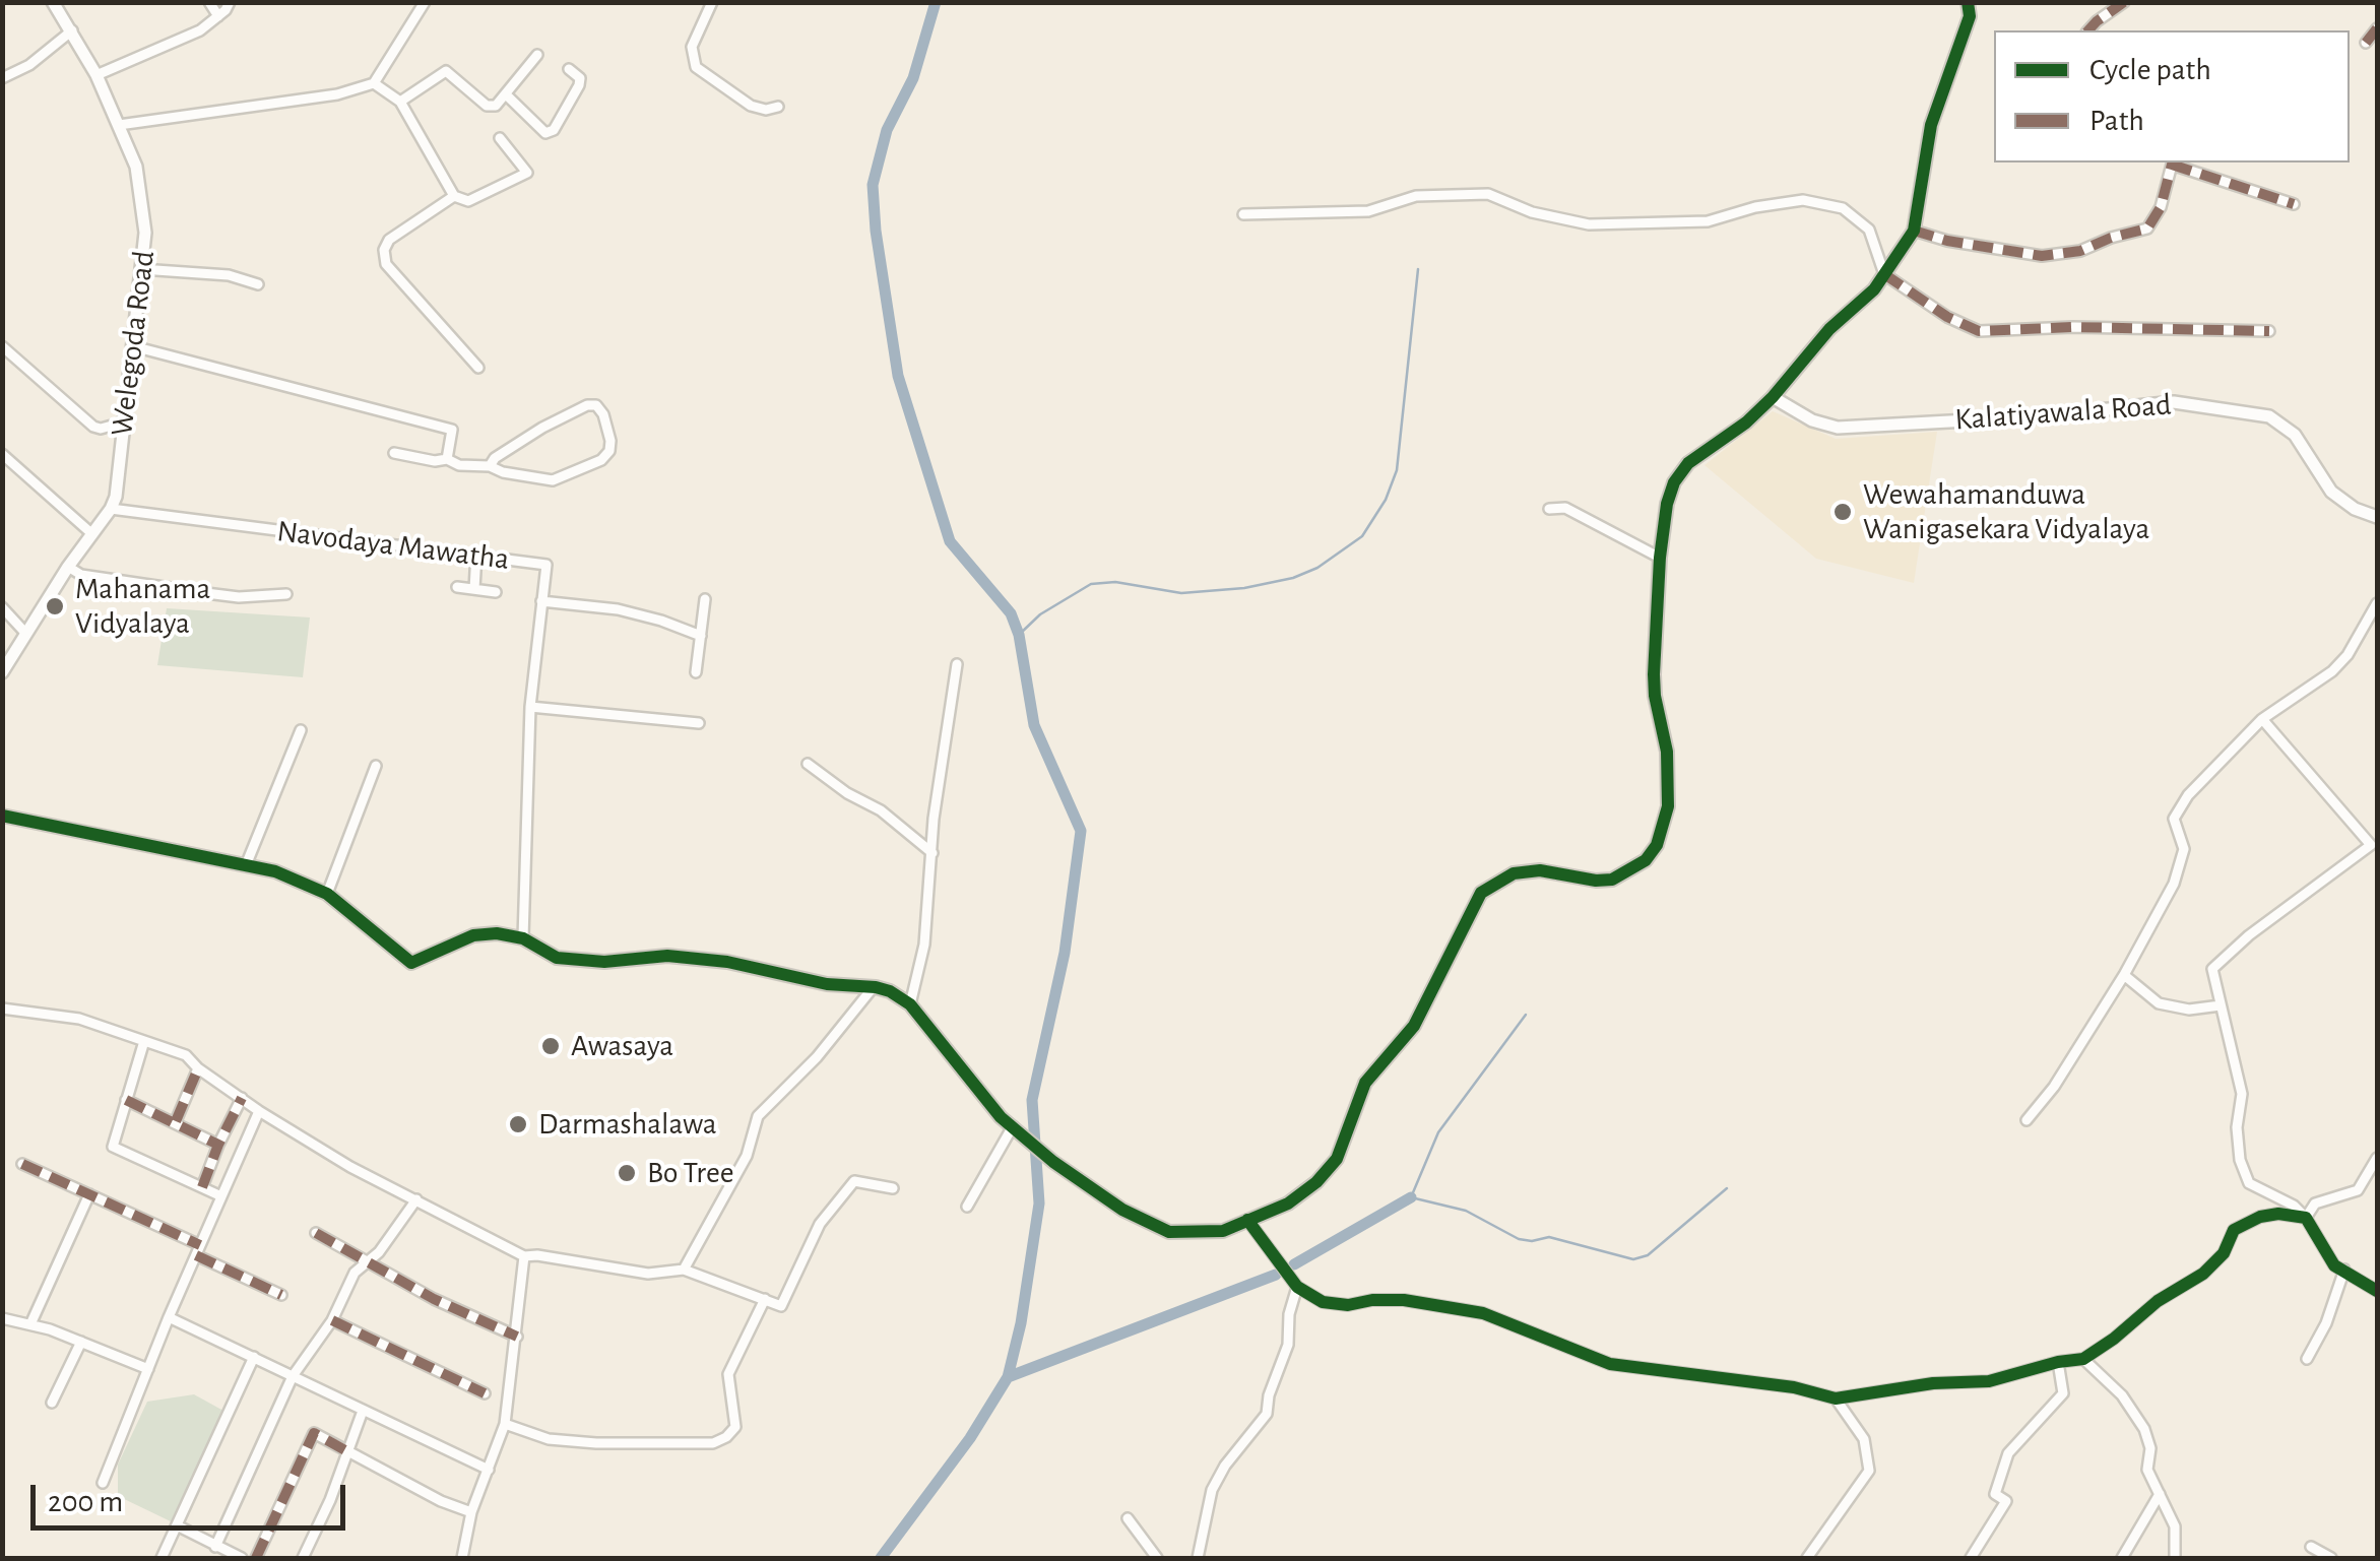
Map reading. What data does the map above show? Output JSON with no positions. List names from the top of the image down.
{
  "streets": {
    "street": ["Welegoda Road", "Kalatiyawala Road", "Navodaya Mawatha"]
  },
  "crossings": [
    ["Welegoda Road", "Navodaya Mawatha"]
  ],
  "places": [
    "Wewahamanduwa Wanigasekara Vidyalaya",
    "Mahanama Vidyalaya",
    "Awasaya",
    "Darmashalawa",
    "Bo Tree"
  ],
  "legend": ["Cycle path", "Path"],
  "scale_bar": "200 m"
}
